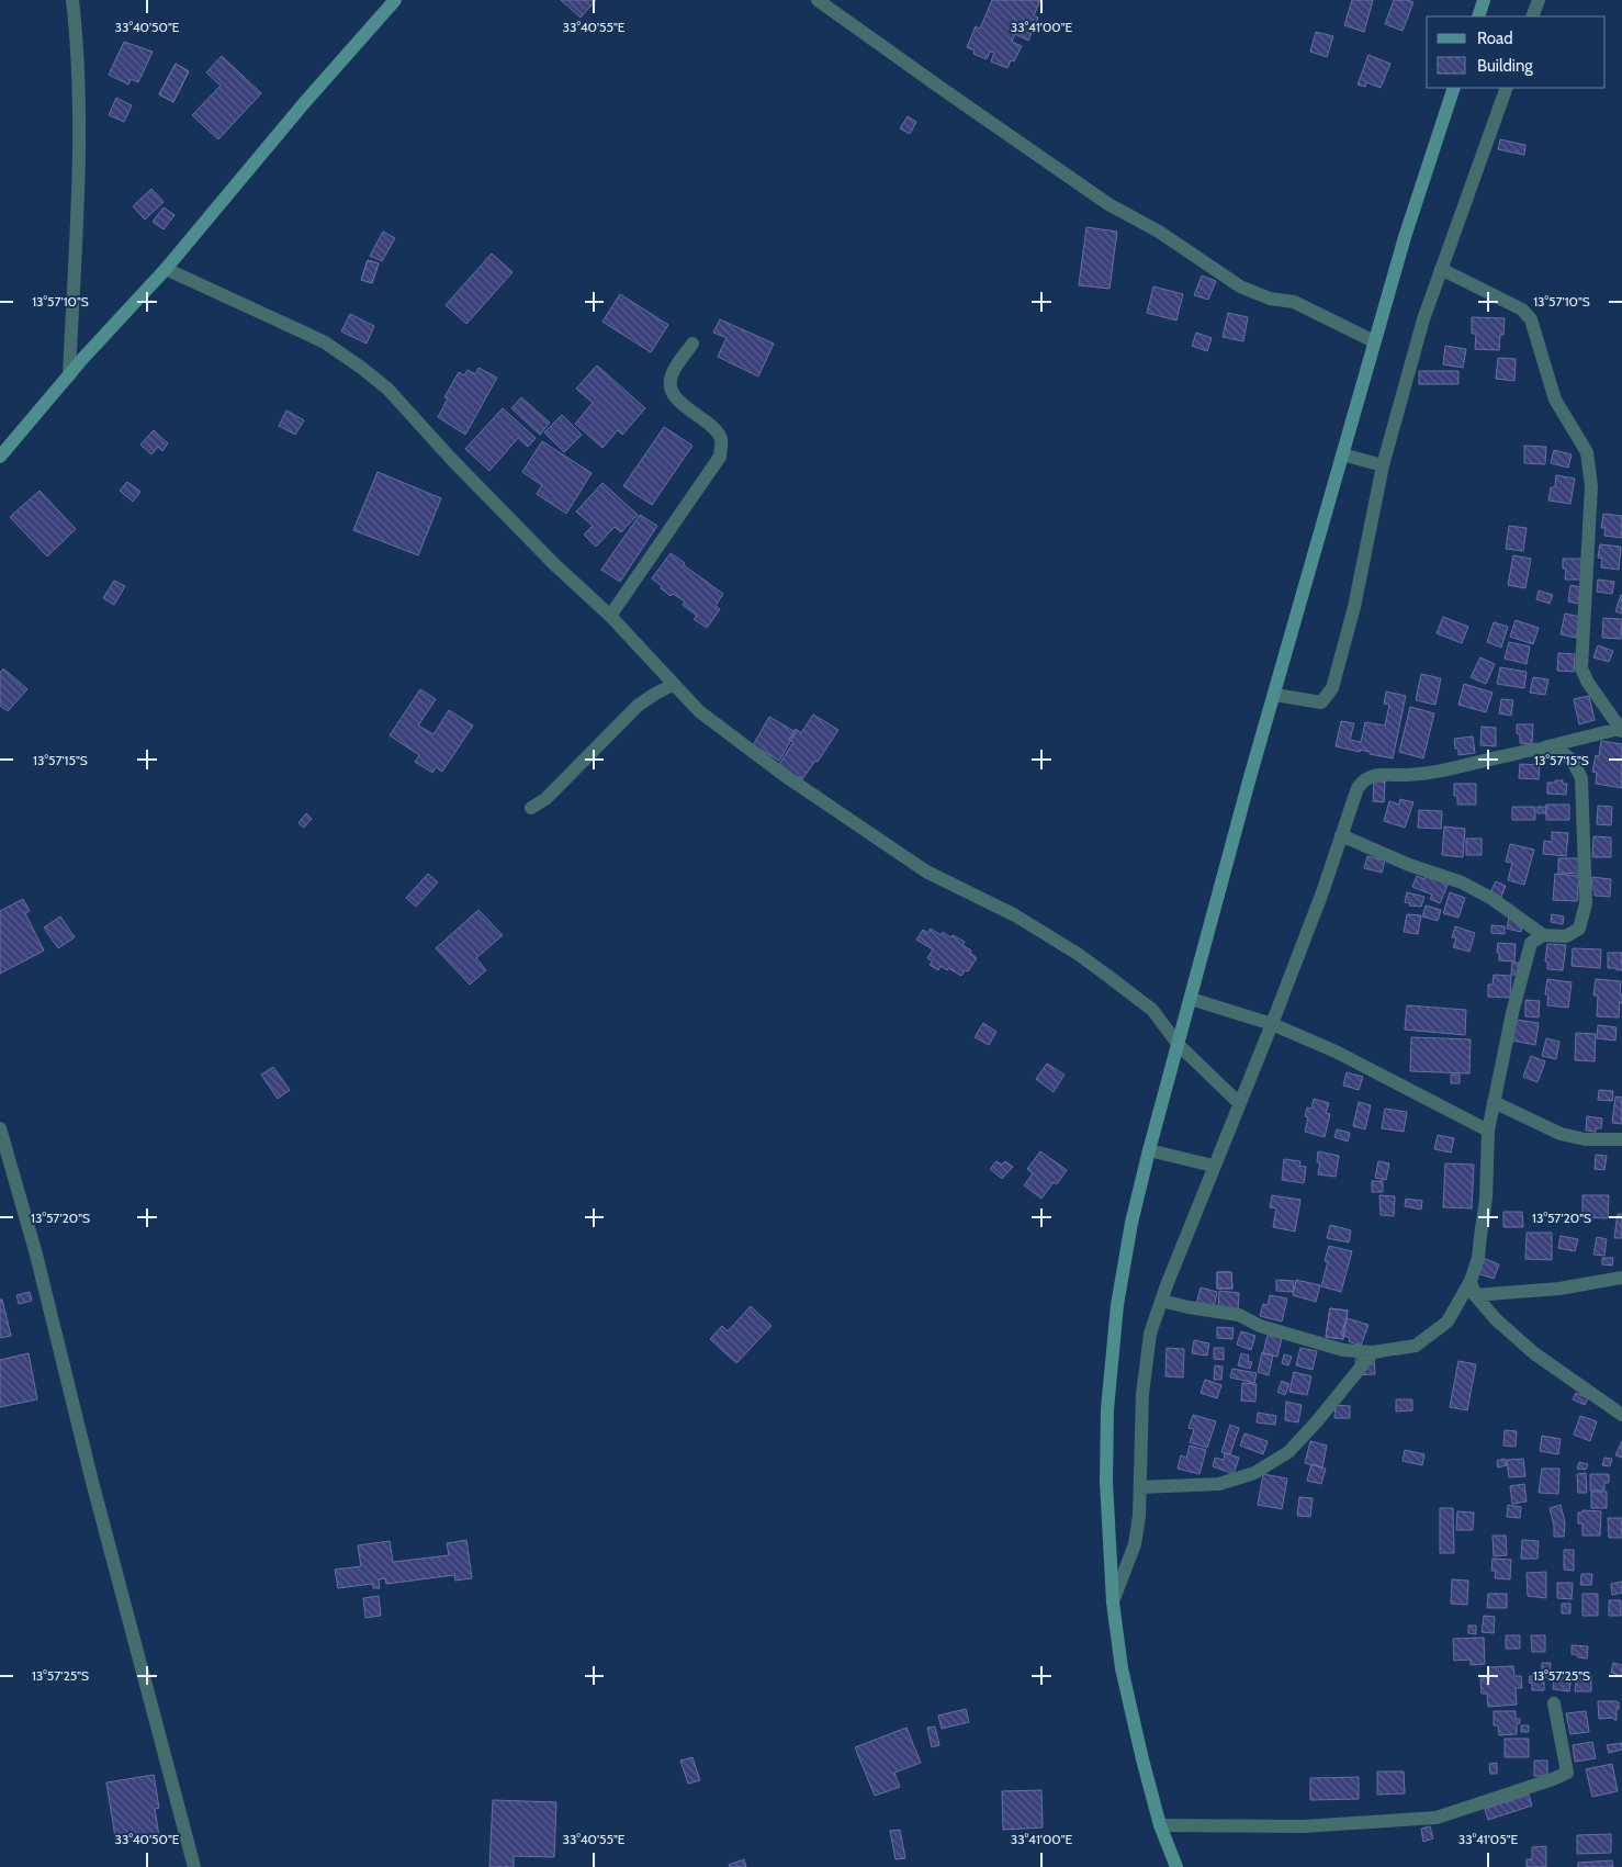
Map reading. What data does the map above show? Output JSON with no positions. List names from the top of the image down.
{
  "legend": ["Road", "Building"],
  "coordinates": [
    "33°40'50\"E",
    "33°40'55\"E",
    "33°41'00\"E",
    "13°57'10\"S",
    "13°57'15\"S",
    "13°57'20\"S",
    "13°57'25\"S",
    "33°41'05\"E"
  ]
}
